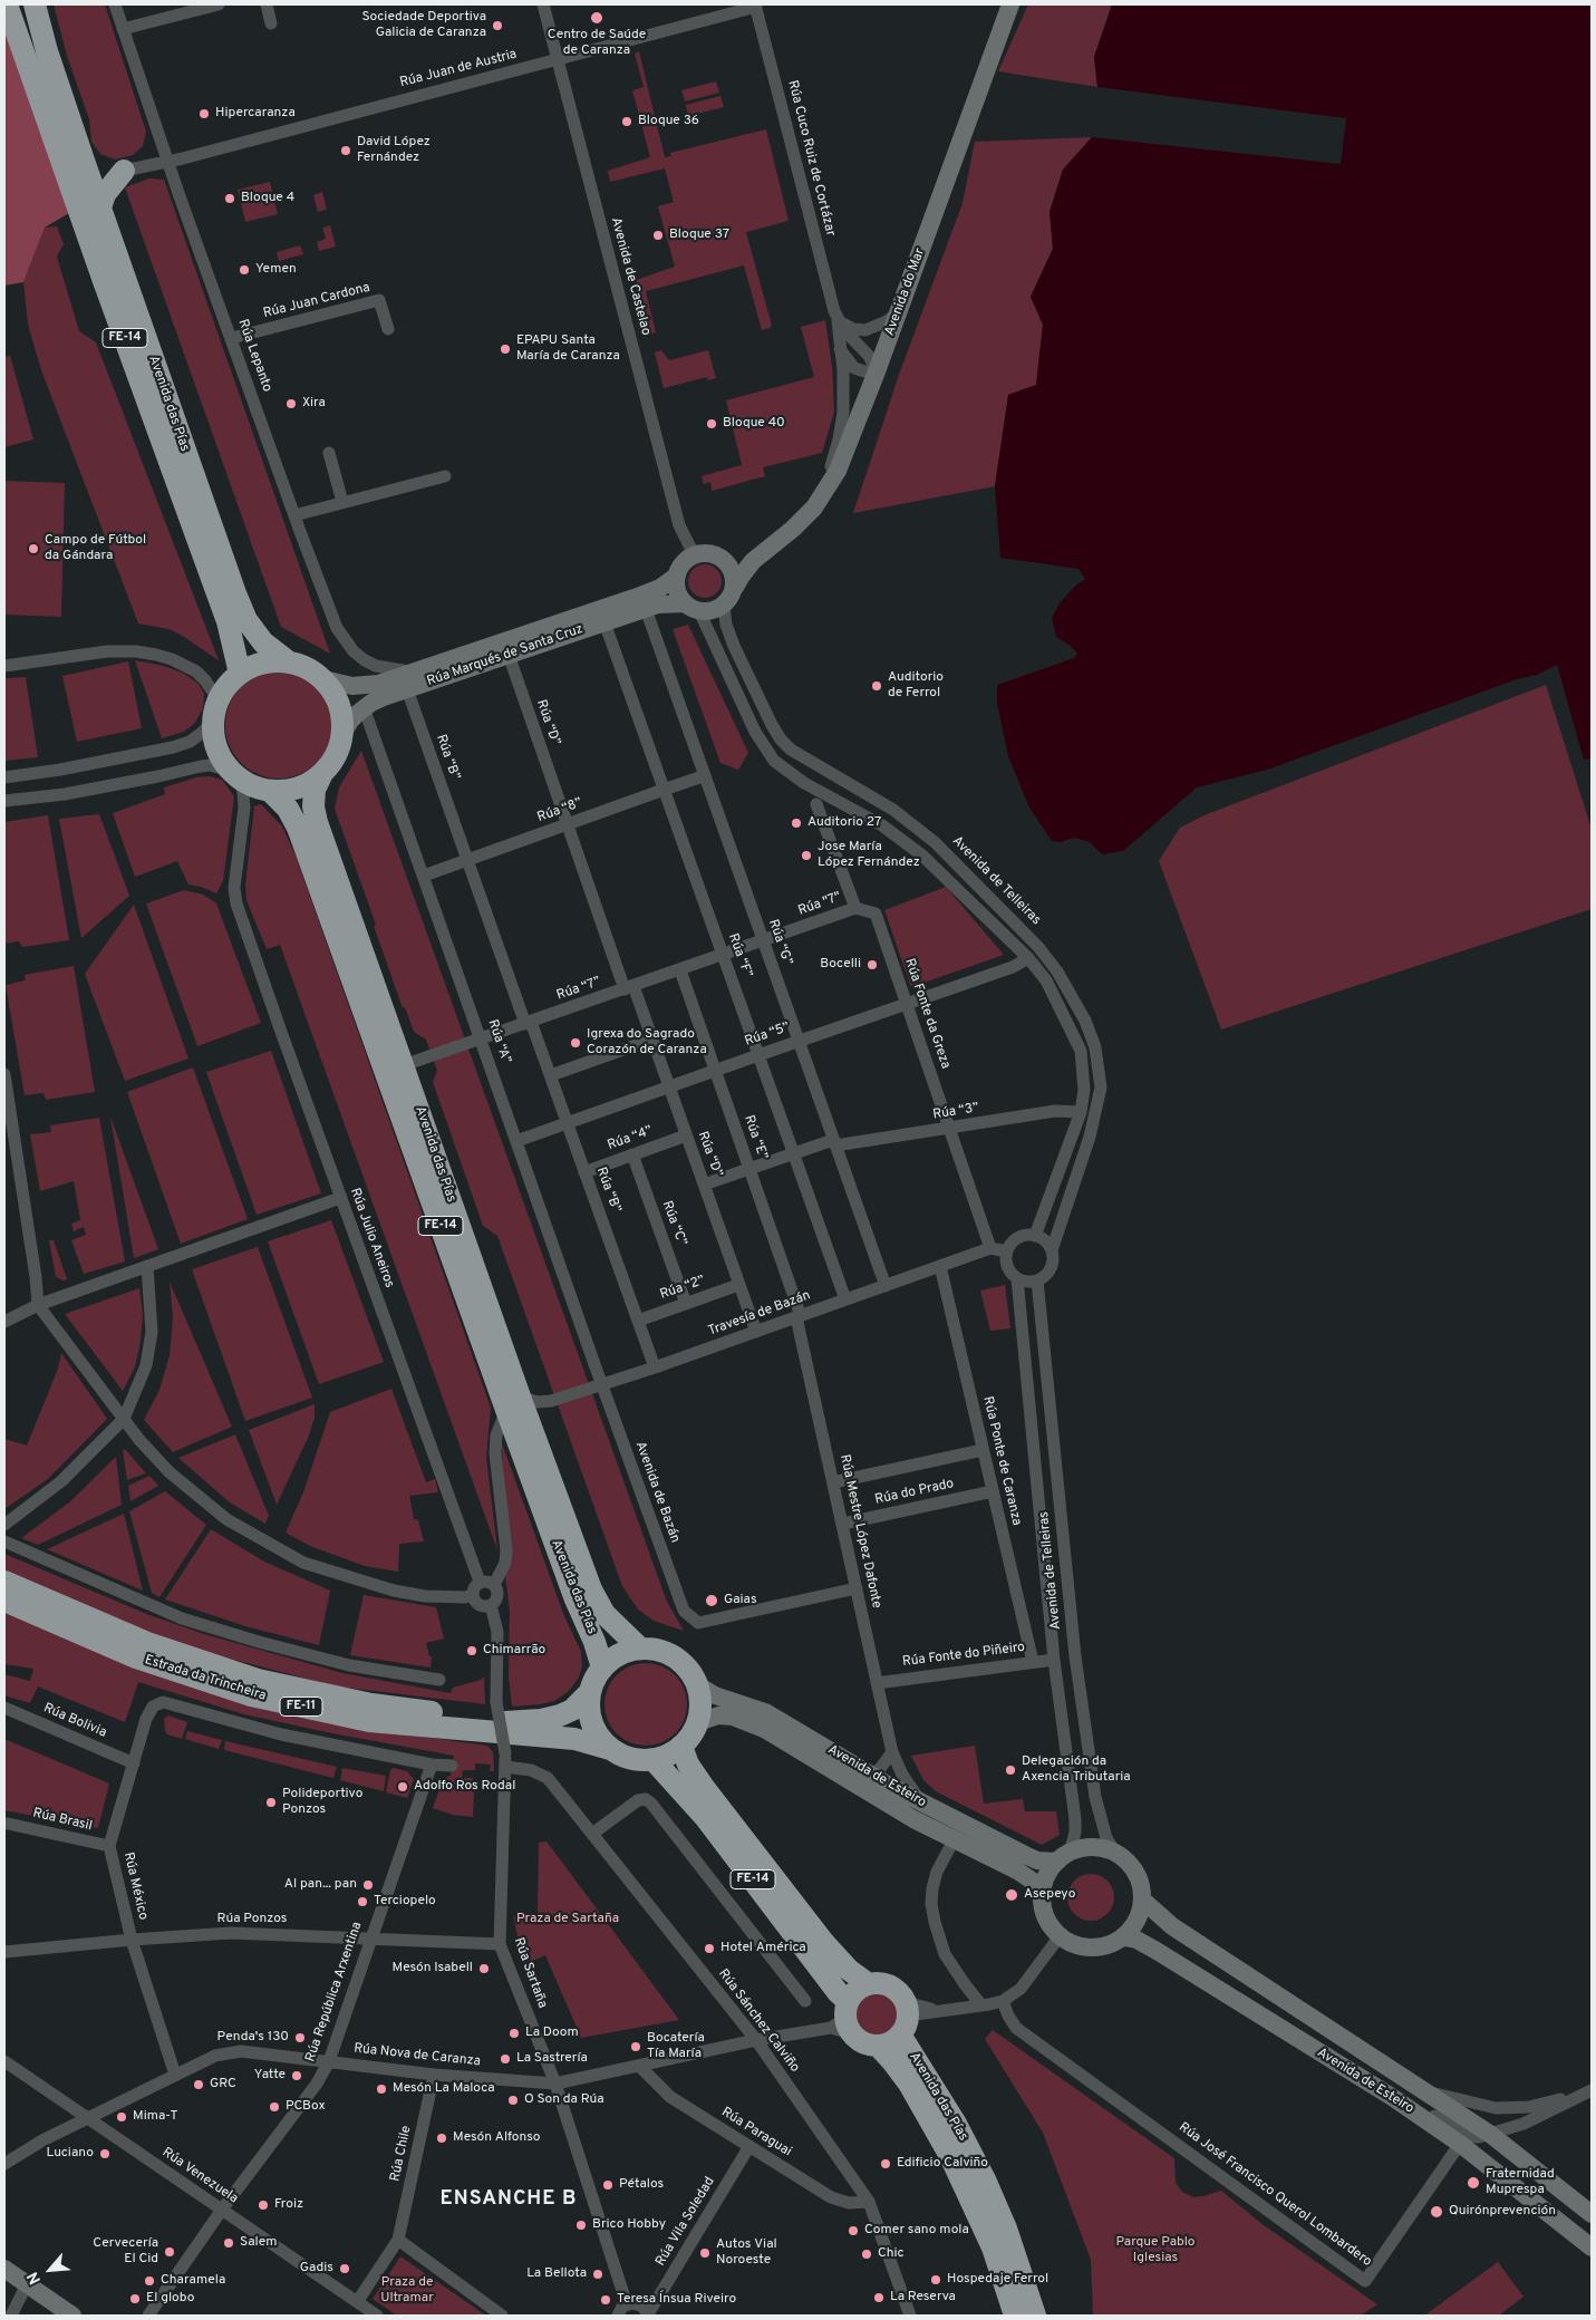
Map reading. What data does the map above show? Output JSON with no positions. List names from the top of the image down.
{
  "streets": {
    "highway": [
      "FE-14",
      "Avenida das Pías",
      "Estrada da Trincheira",
      "FE-11"
    ],
    "main road": ["Avenida do Mar", "Rúa Marqués de Santa Cruz", "Avenida de Esteiro"],
    "street": [
      "Rúa Juan de Austria",
      "Rúa Cuco Ruiz de Cortázar",
      "Avenida de Castelao",
      "Rúa Juan Cardona",
      "Rúa Lepanto",
      "Rúa “D”",
      "Rúa “B”",
      "Rúa “8”",
      "Avenida de Telleiras",
      "Rúa \"7\"",
      "Rúa “G”",
      "Rúa “F”",
      "Rúa “7”",
      "Rúa Fonte da Greza",
      "Rúa “5”",
      "Rúa “A”",
      "Rúa “3”",
      "Rúa “E”",
      "Rúa “4”",
      "Rúa “C”",
      "Rúa Julio Aneiros",
      "Rúa “2”",
      "Travesía de Bazán",
      "Rúa Ponte de Caranza",
      "Avenida de Bazán",
      "Rúa do Prado",
      "Rúa Mestre López Dafonte",
      "Rúa Fonte do Piñeiro",
      "Rúa Bolivia",
      "Rúa Brasil",
      "Rúa México",
      "Rúa Ponzos",
      "Rúa Sartaña",
      "Rúa República Arxentina",
      "Rúa Sánchez Calviño",
      "Rúa Nova de Caranza",
      "Rúa Paraguai",
      "Rúa Chile",
      "Rúa Venezuela",
      "Rúa José Francisco Querol Lombardero",
      "Rúa Vila Soledad"
    ]
  },
  "crossings": [
    ["Rúa Juan de Austria", "Rúa Cuco Ruiz de Cortázar"],
    ["Rúa Juan de Austria", "Avenida de Castelao"],
    ["Rúa Juan de Austria", "Rúa Lepanto"],
    ["Avenida de Castelao", "Avenida do Mar"],
    ["Avenida de Castelao", "Rúa Marqués de Santa Cruz"],
    ["Avenida de Castelao", "Avenida de Telleiras"],
    ["Avenida do Mar", "Rúa Marqués de Santa Cruz"],
    ["Avenida do Mar", "Avenida de Telleiras"],
    ["Rúa Juan Cardona", "Rúa Lepanto"],
    ["FE-14", "Avenida das Pías"],
    ["FE-14", "Estrada da Trincheira"],
    ["FE-14", "Avenida de Esteiro"],
    ["FE-14", "Rúa Nova de Caranza"],
    ["Rúa Lepanto", "Rúa Marqués de Santa Cruz"],
    ["Rúa Lepanto", "Rúa “B”"],
    ["Avenida das Pías", "Rúa Marqués de Santa Cruz"],
    ["Avenida das Pías", "Rúa “7”"],
    ["Avenida das Pías", "Rúa Julio Aneiros"],
    ["Avenida das Pías", "Travesía de Bazán"],
    ["Avenida das Pías", "Estrada da Trincheira"],
    ["Avenida das Pías", "Avenida de Esteiro"],
    ["Avenida das Pías", "Rúa Nova de Caranza"],
    ["Rúa Marqués de Santa Cruz", "Rúa “D”"],
    ["Rúa Marqués de Santa Cruz", "Rúa “B”"],
    ["Rúa Marqués de Santa Cruz", "Avenida de Telleiras"],
    ["Rúa Marqués de Santa Cruz", "Rúa “G”"],
    ["Rúa Marqués de Santa Cruz", "Rúa “F”"],
    ["Rúa Marqués de Santa Cruz", "Rúa “A”"],
    ["Rúa Marqués de Santa Cruz", "Rúa Julio Aneiros"],
    ["Rúa “D”", "Rúa “8”"],
    ["Rúa “D”", "Rúa “7”"],
    ["Rúa “D”", "Rúa “5”"],
    ["Rúa “D”", "Rúa “3”"],
    ["Rúa “D”", "Rúa “4”"],
    ["Rúa “D”", "Rúa “2”"],
    ["Rúa “D”", "Travesía de Bazán"],
    ["Rúa “B”", "Rúa “8”"],
    ["Rúa “B”", "Rúa “7”"],
    ["Rúa “B”", "Rúa “5”"],
    ["Rúa “B”", "Rúa “4”"],
    ["Rúa “B”", "Rúa “2”"],
    ["Rúa “B”", "Travesía de Bazán"],
    ["Rúa “8”", "Rúa “G”"],
    ["Rúa “8”", "Rúa “F”"],
    ["Rúa “8”", "Rúa “A”"],
    ["Avenida de Telleiras", "Rúa Fonte do Piñeiro"],
    ["Avenida de Telleiras", "Avenida de Esteiro"],
    ["Rúa \"7\"", "Rúa “G”"],
    ["Rúa \"7\"", "Rúa “7”"],
    ["Rúa \"7\"", "Rúa Fonte da Greza"],
    ["Rúa “G”", "Rúa “7”"],
    ["Rúa “G”", "Rúa “5”"],
    ["Rúa “G”", "Rúa “3”"],
    ["Rúa “G”", "Travesía de Bazán"],
    ["Rúa “F”", "Rúa “7”"],
    ["Rúa “F”", "Rúa “5”"],
    ["Rúa “F”", "Rúa “3”"],
    ["Rúa “F”", "Travesía de Bazán"],
    ["Rúa “7”", "Rúa “A”"],
    ["Rúa “7”", "Rúa “E”"],
    ["Rúa Fonte da Greza", "Rúa “5”"],
    ["Rúa Fonte da Greza", "Rúa “3”"],
    ["Rúa Fonte da Greza", "Travesía de Bazán"],
    ["Rúa “5”", "Rúa “A”"],
    ["Rúa “5”", "Rúa “E”"],
    ["Rúa “A”", "Travesía de Bazán"],
    ["Rúa “A”", "Avenida de Bazán"],
    ["Rúa “3”", "Rúa “E”"],
    ["Rúa “E”", "Travesía de Bazán"],
    ["Rúa “E”", "Rúa Mestre López Dafonte"],
    ["Rúa “4”", "Rúa “C”"],
    ["Rúa “C”", "Rúa “2”"],
    ["Rúa Julio Aneiros", "Rúa Sartaña"],
    ["Travesía de Bazán", "Rúa Ponte de Caranza"],
    ["Travesía de Bazán", "Avenida de Bazán"],
    ["Travesía de Bazán", "Rúa Mestre López Dafonte"],
    ["Rúa Ponte de Caranza", "Rúa do Prado"],
    ["Rúa Ponte de Caranza", "Rúa Fonte do Piñeiro"],
    ["Avenida de Bazán", "Rúa Mestre López Dafonte"],
    ["Rúa do Prado", "Rúa Mestre López Dafonte"],
    ["Rúa Mestre López Dafonte", "Rúa Fonte do Piñeiro"],
    ["Rúa Mestre López Dafonte", "Avenida de Esteiro"],
    ["Estrada da Trincheira", "Avenida de Esteiro"],
    ["Rúa Bolivia", "Rúa México"],
    ["Avenida de Esteiro", "Rúa José Francisco Querol Lombardero"],
    ["Rúa Brasil", "Rúa México"],
    ["Rúa México", "Rúa Ponzos"],
    ["Rúa México", "Rúa República Arxentina"],
    ["Rúa México", "Rúa Nova de Caranza"],
    ["Rúa Ponzos", "Rúa Sartaña"],
    ["Rúa Ponzos", "Rúa República Arxentina"],
    ["Rúa Sartaña", "Rúa Sánchez Calviño"],
    ["Rúa Sartaña", "Rúa Nova de Caranza"],
    ["Rúa República Arxentina", "Rúa Nova de Caranza"],
    ["Rúa República Arxentina", "Rúa Venezuela"],
    ["Rúa Sánchez Calviño", "Rúa Nova de Caranza"],
    ["Rúa Sánchez Calviño", "Rúa Paraguai"],
    ["Rúa Nova de Caranza", "Rúa Paraguai"],
    ["Rúa Nova de Caranza", "Rúa Chile"],
    ["Rúa Nova de Caranza", "Rúa Venezuela"],
    ["Rúa Paraguai", "Rúa Vila Soledad"]
  ],
  "districts": ["ENSANCHE B"],
  "parks": ["Praza de Sartaña", "Parque Pablo Iglesias", "Praza de Ultramar"],
  "places": [
    "Centro de Saúde de Caranza",
    "Sociedade Deportiva Galicia de Caranza",
    "Hipercaranza",
    "Bloque 36",
    "David López Fernández",
    "Bloque 4",
    "Bloque 37",
    "Yemen",
    "EPAPU Santa María de Caranza",
    "Xira",
    "Bloque 40",
    "Campo de Fútbol da Gándara",
    "Auditorio de Ferrol",
    "Auditorio 27",
    "Jose María López Fernández",
    "Bocelli",
    "Igrexa do Sagrado Corazón de Caranza",
    "Gaias",
    "Chimarrão",
    "Delegación da Axencia Tributaria",
    "Adolfo Ros Rodal",
    "Polideportivo Ponzos",
    "Al pan... pan",
    "Asepeyo",
    "Terciopelo",
    "Hotel América",
    "Mesón Isabell",
    "La Doom",
    "Penda's 130",
    "Bocatería Tía María",
    "La Sastrería",
    "Yatte",
    "GRC",
    "Mesón La Maloca",
    "O Son da Rúa",
    "PCBox",
    "Mima-T",
    "Mesón Alfonso",
    "Luciano",
    "Edificio Calviño",
    "Fraternidad Muprespa",
    "Pétalos",
    "Froiz",
    "Quirónprevención",
    "Brico Hobby",
    "Comer sano mola",
    "Salem",
    "Cervecería El Cid",
    "Autos Vial Noroeste",
    "Chic",
    "Gadis",
    "La Bellota",
    "Hospedaje Ferrol",
    "Charamela",
    "La Reserva",
    "El globo",
    "Teresa Ínsua Riveiro"
  ],
  "north": "bottom left"
}
